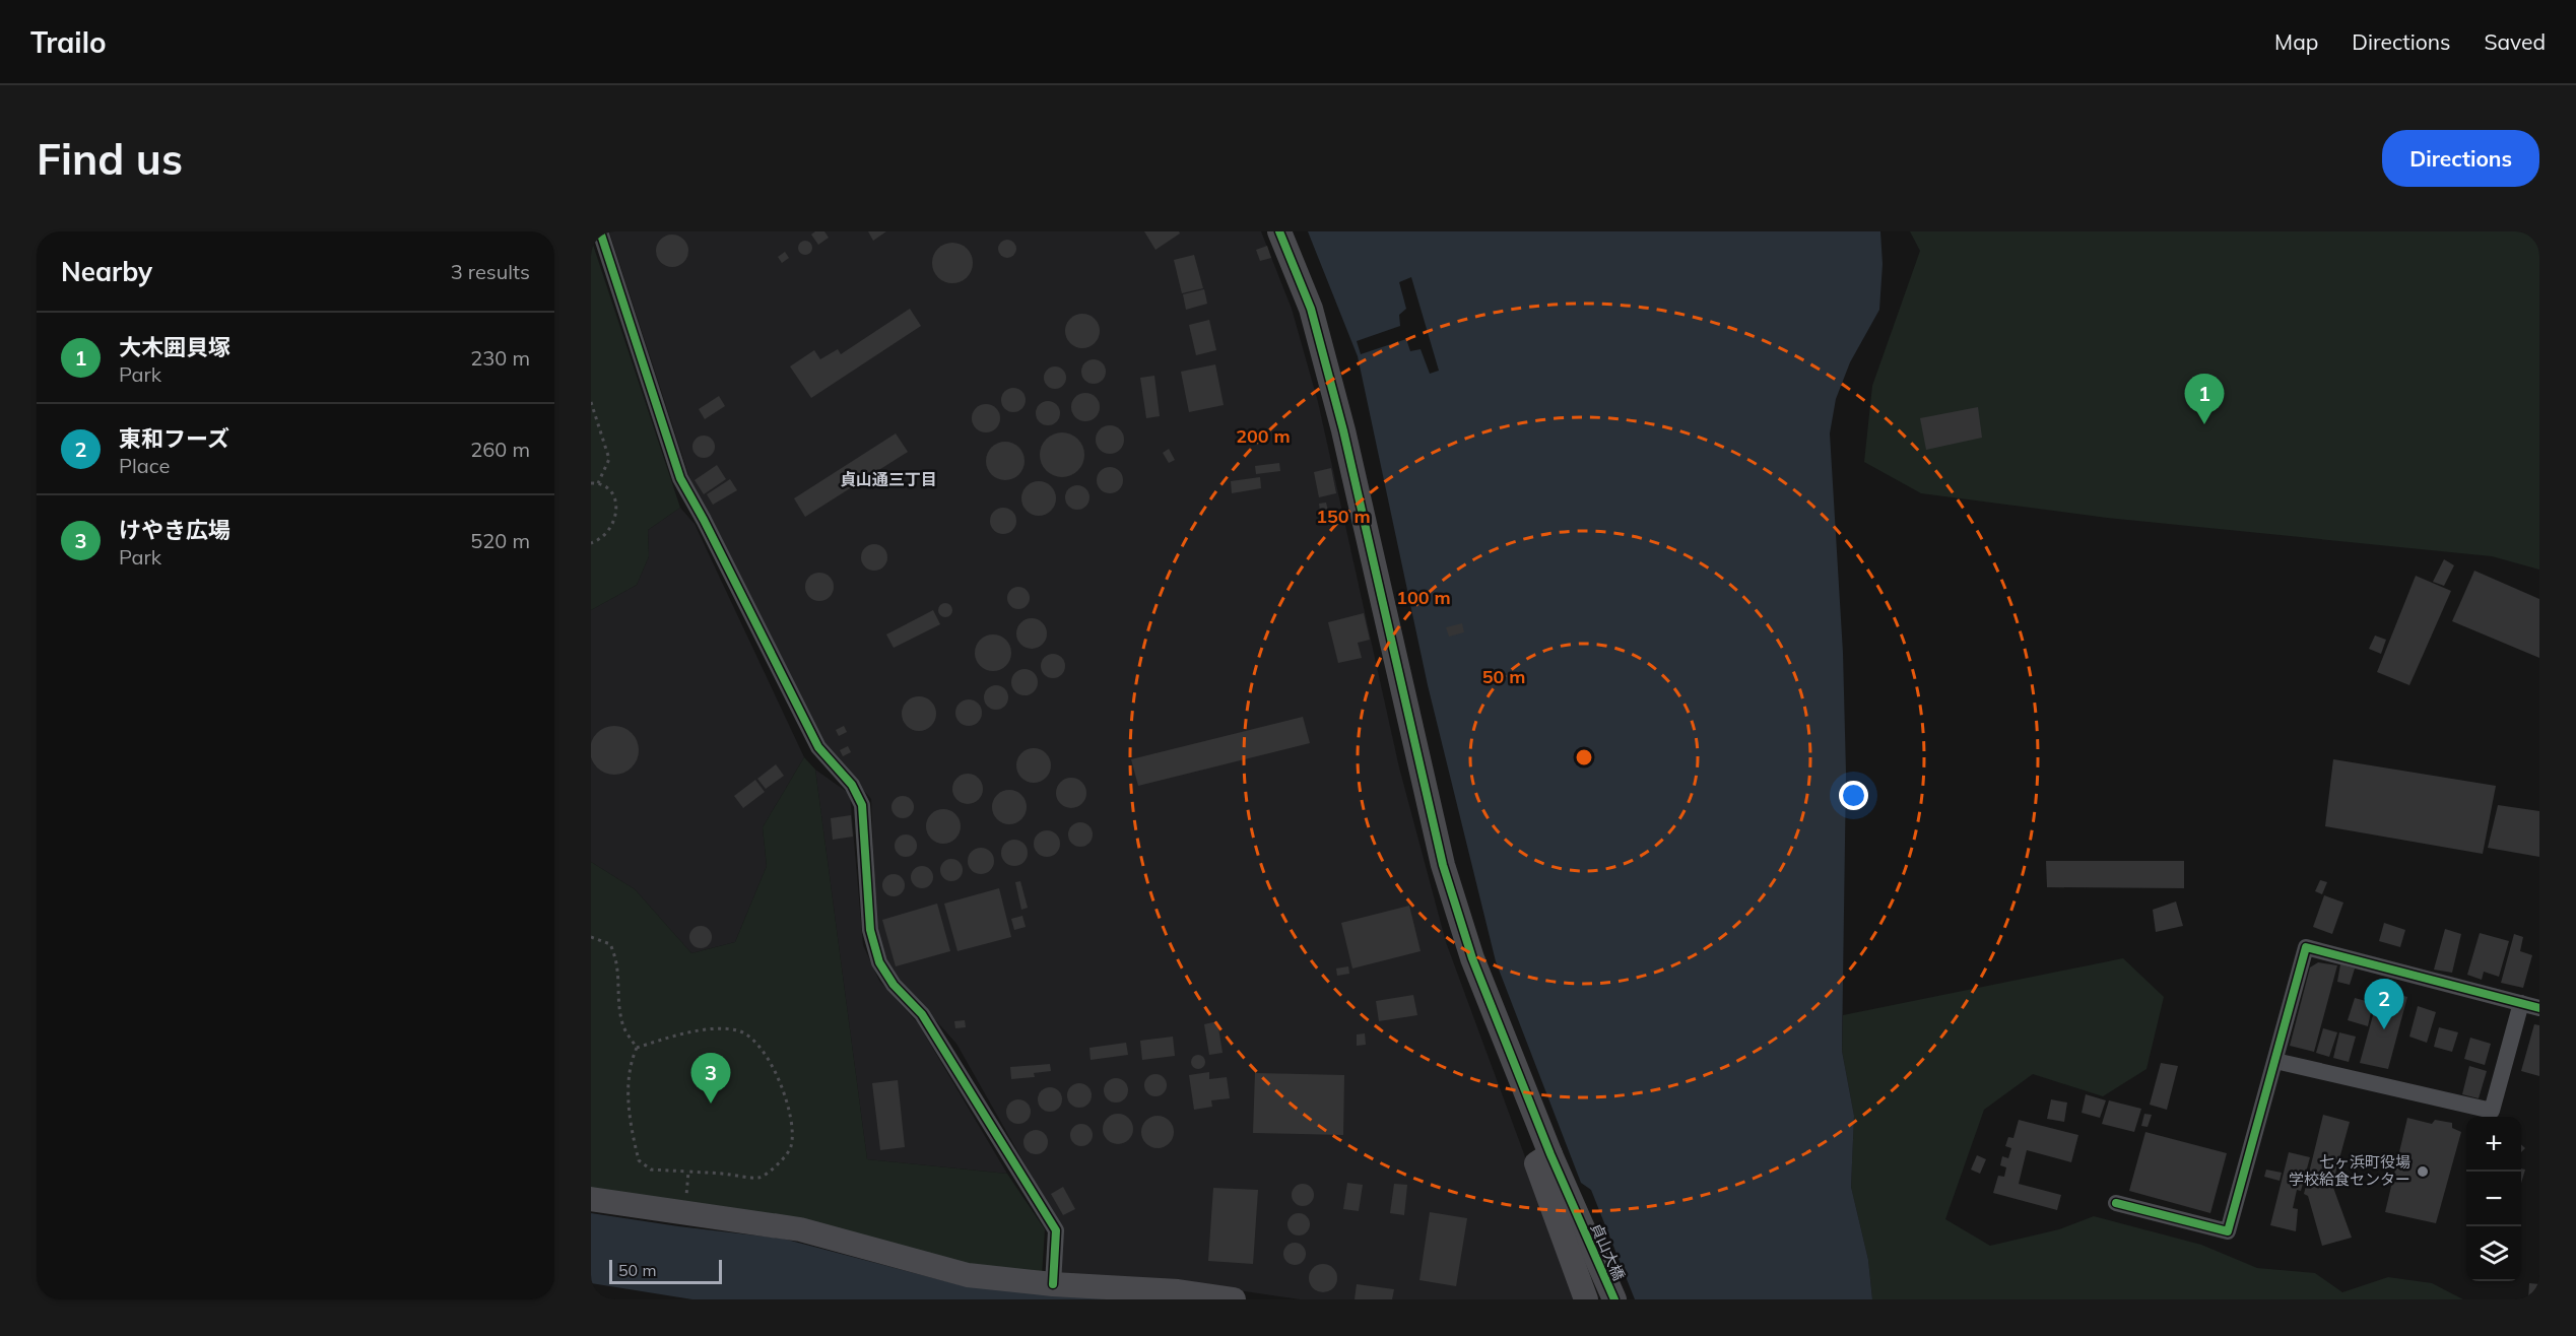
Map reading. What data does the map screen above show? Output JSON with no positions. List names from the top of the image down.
{
  "streets": {
    "street": ["貞山大橋"]
  },
  "districts": ["貞山通三丁目"],
  "places": ["七ヶ浜町役場 学校給食センター"],
  "scale_bar": "50 m",
  "page": {
    "header": "Trailo",
    "nav": ["Map", "Directions", "Saved"],
    "buttons": "Directions",
    "title": "Find us",
    "heading": ["Nearby", "3 results"],
    "list": [
      {
        "mark": "1",
        "name": "大木囲貝塚",
        "note": "Park",
        "value": "230 m"
      },
      {
        "mark": "2",
        "name": "東和フーズ",
        "note": "Place",
        "value": "260 m"
      },
      {
        "mark": "3",
        "name": "けやき広場",
        "note": "Park",
        "value": "520 m"
      }
    ],
    "pins": ["1", "2", "3"],
    "map_buttons": ["+", "−"],
    "scale": "50 m"
  },
  "rings": [
    "200 m",
    "150 m",
    "100 m",
    "50 m"
  ]
}
